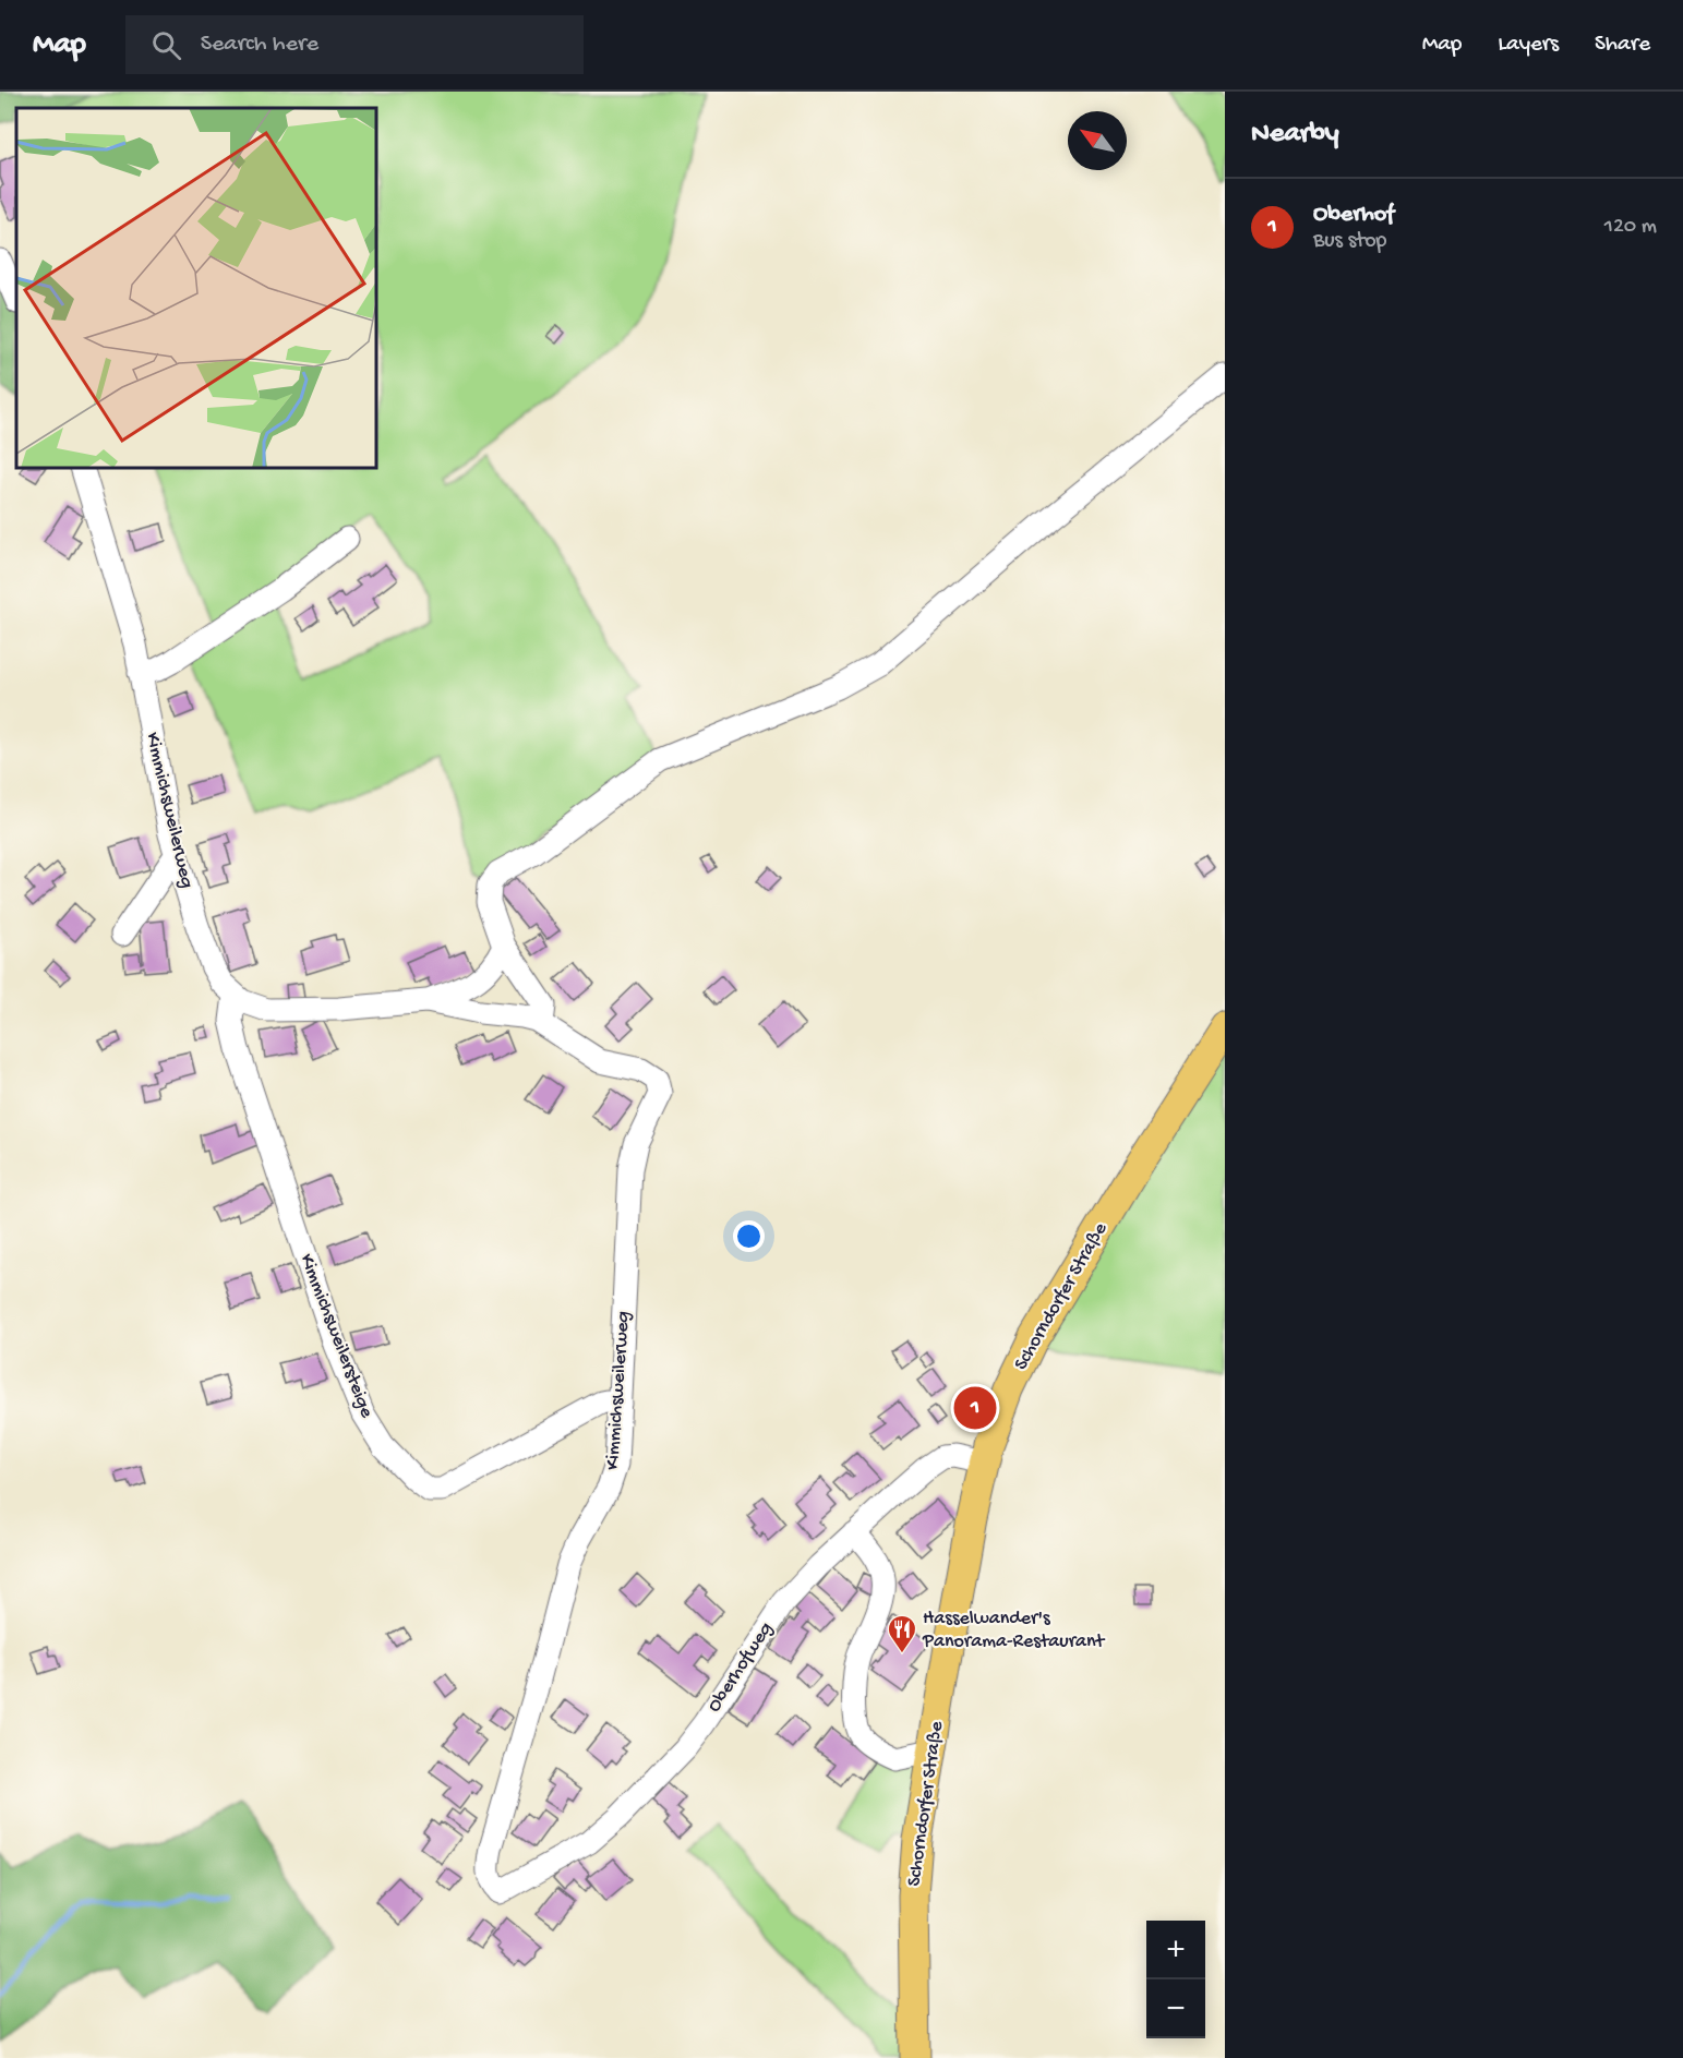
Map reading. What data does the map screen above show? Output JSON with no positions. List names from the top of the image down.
{
  "streets": {
    "main road": ["Schorndorfer Straße"],
    "street": ["Kimmichsweilerweg", "Kimmichsweilersteige", "Oberhofweg"]
  },
  "crossings": [
    ["Kimmichsweilerweg", "Kimmichsweilersteige"],
    ["Kimmichsweilerweg", "Oberhofweg"],
    ["Schorndorfer Straße", "Oberhofweg"]
  ],
  "places": {
    "restaurant": ["Hasselwander's Panorama-Restaurant"]
  },
  "north": "top left",
  "page": {
    "header": "Map",
    "search": "Search here",
    "nav": ["Map", "Layers", "Share"],
    "heading": "Nearby",
    "list": [
      {
        "mark": "1",
        "name": "Oberhof",
        "note": "Bus stop",
        "value": "120 m"
      }
    ],
    "pins": "1",
    "map_buttons": ["+", "−"]
  }
}
